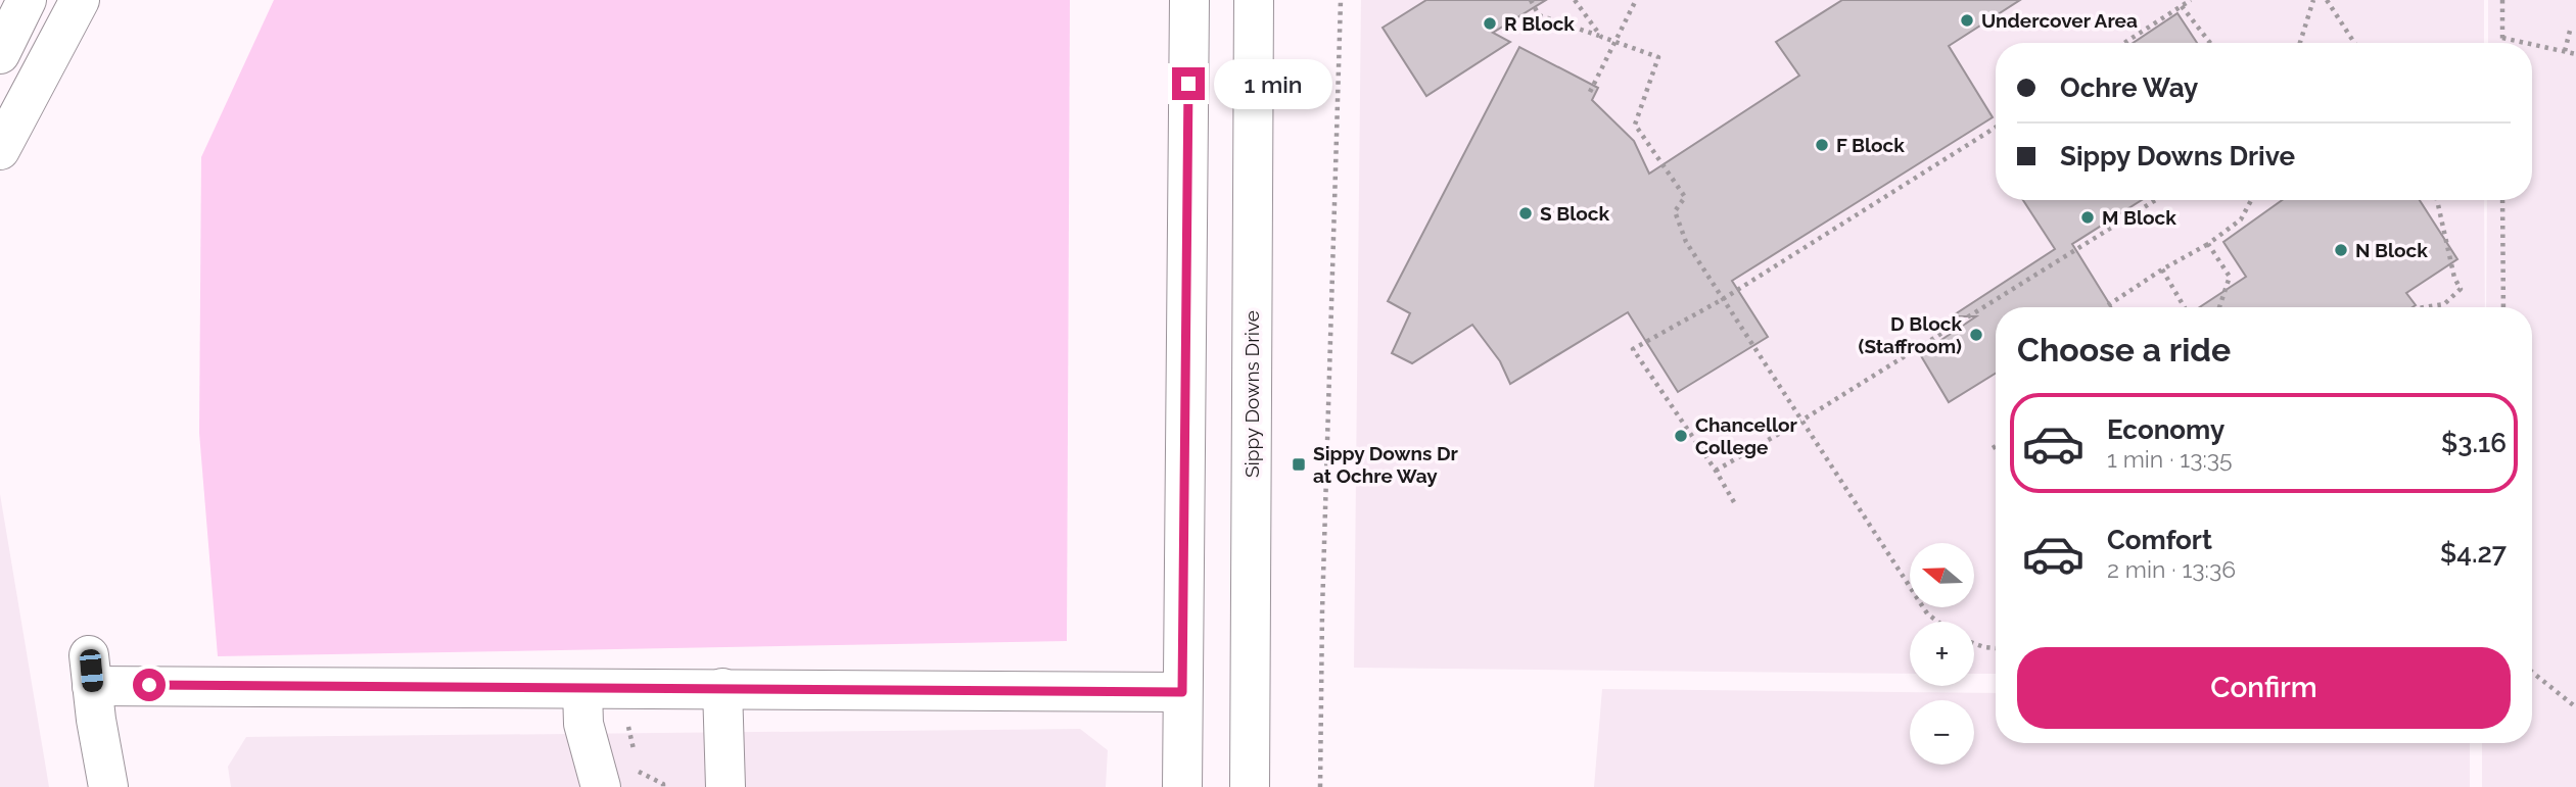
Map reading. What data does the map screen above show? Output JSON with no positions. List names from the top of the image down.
{
  "streets": {
    "main road": ["Sippy Downs Drive"]
  },
  "places": {
    "other": [
      "Undercover Area",
      "R Block",
      "F Block",
      "S Block",
      "M Block",
      "N Block",
      "D Block (Staffroom)",
      "Chancellor College"
    ],
    "transit": ["Sippy Downs Dr at Ochre Way"]
  },
  "north": "left",
  "page": {
    "banner": ["Ochre Way", "Sippy Downs Drive"],
    "bubble": "1 min",
    "heading": "Choose a ride",
    "list": [
      {
        "name": "Economy",
        "note": "1 min · 13:35",
        "value": "$3.16"
      },
      {
        "name": "Comfort",
        "note": "2 min · 13:36",
        "value": "$4.27"
      }
    ],
    "map_buttons": ["+", "−"],
    "buttons": "Confirm"
  }
}
